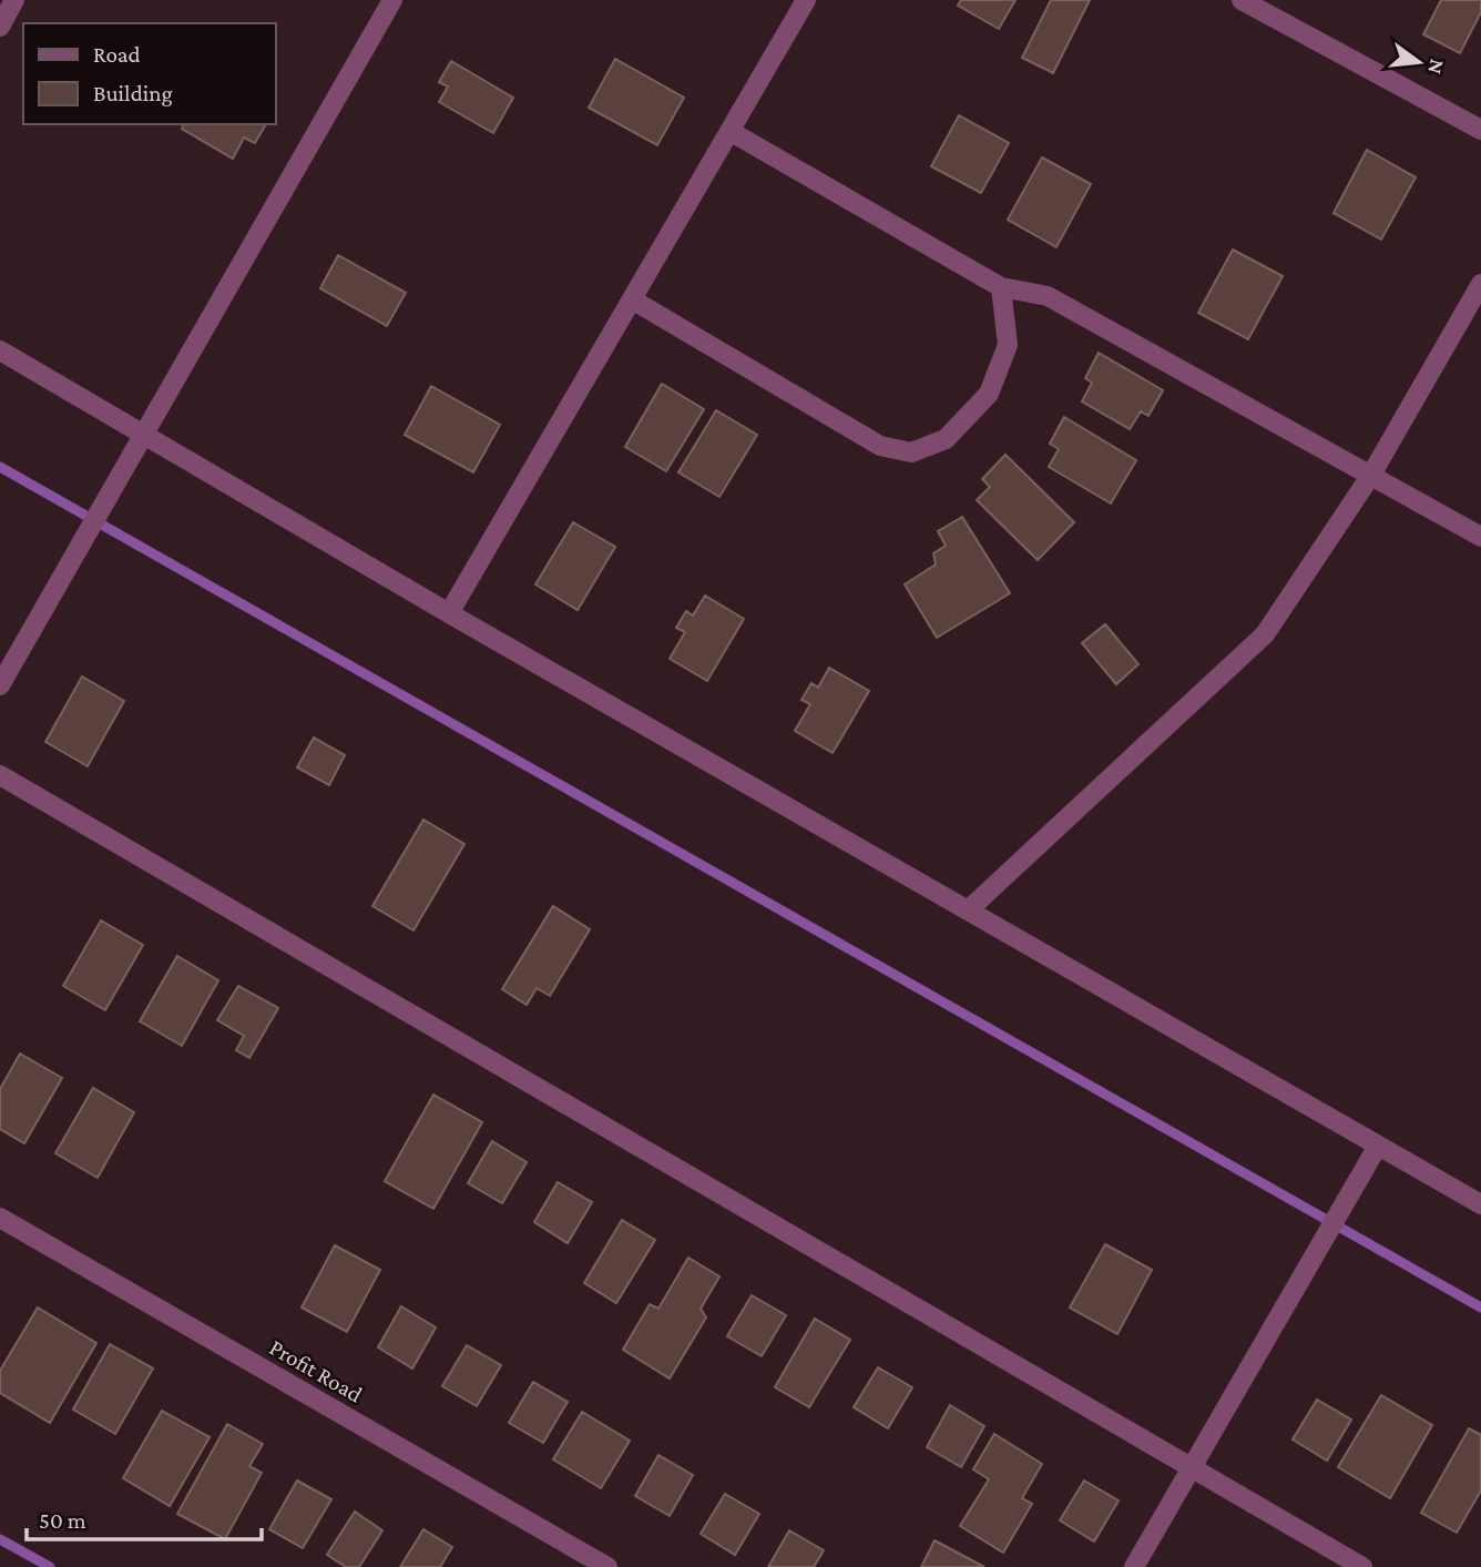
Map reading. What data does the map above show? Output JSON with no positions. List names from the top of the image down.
{
  "streets": {
    "street": ["Profit Road"]
  },
  "legend": ["Road", "Building"],
  "scale_bar": "50 m",
  "north": "right"
}
